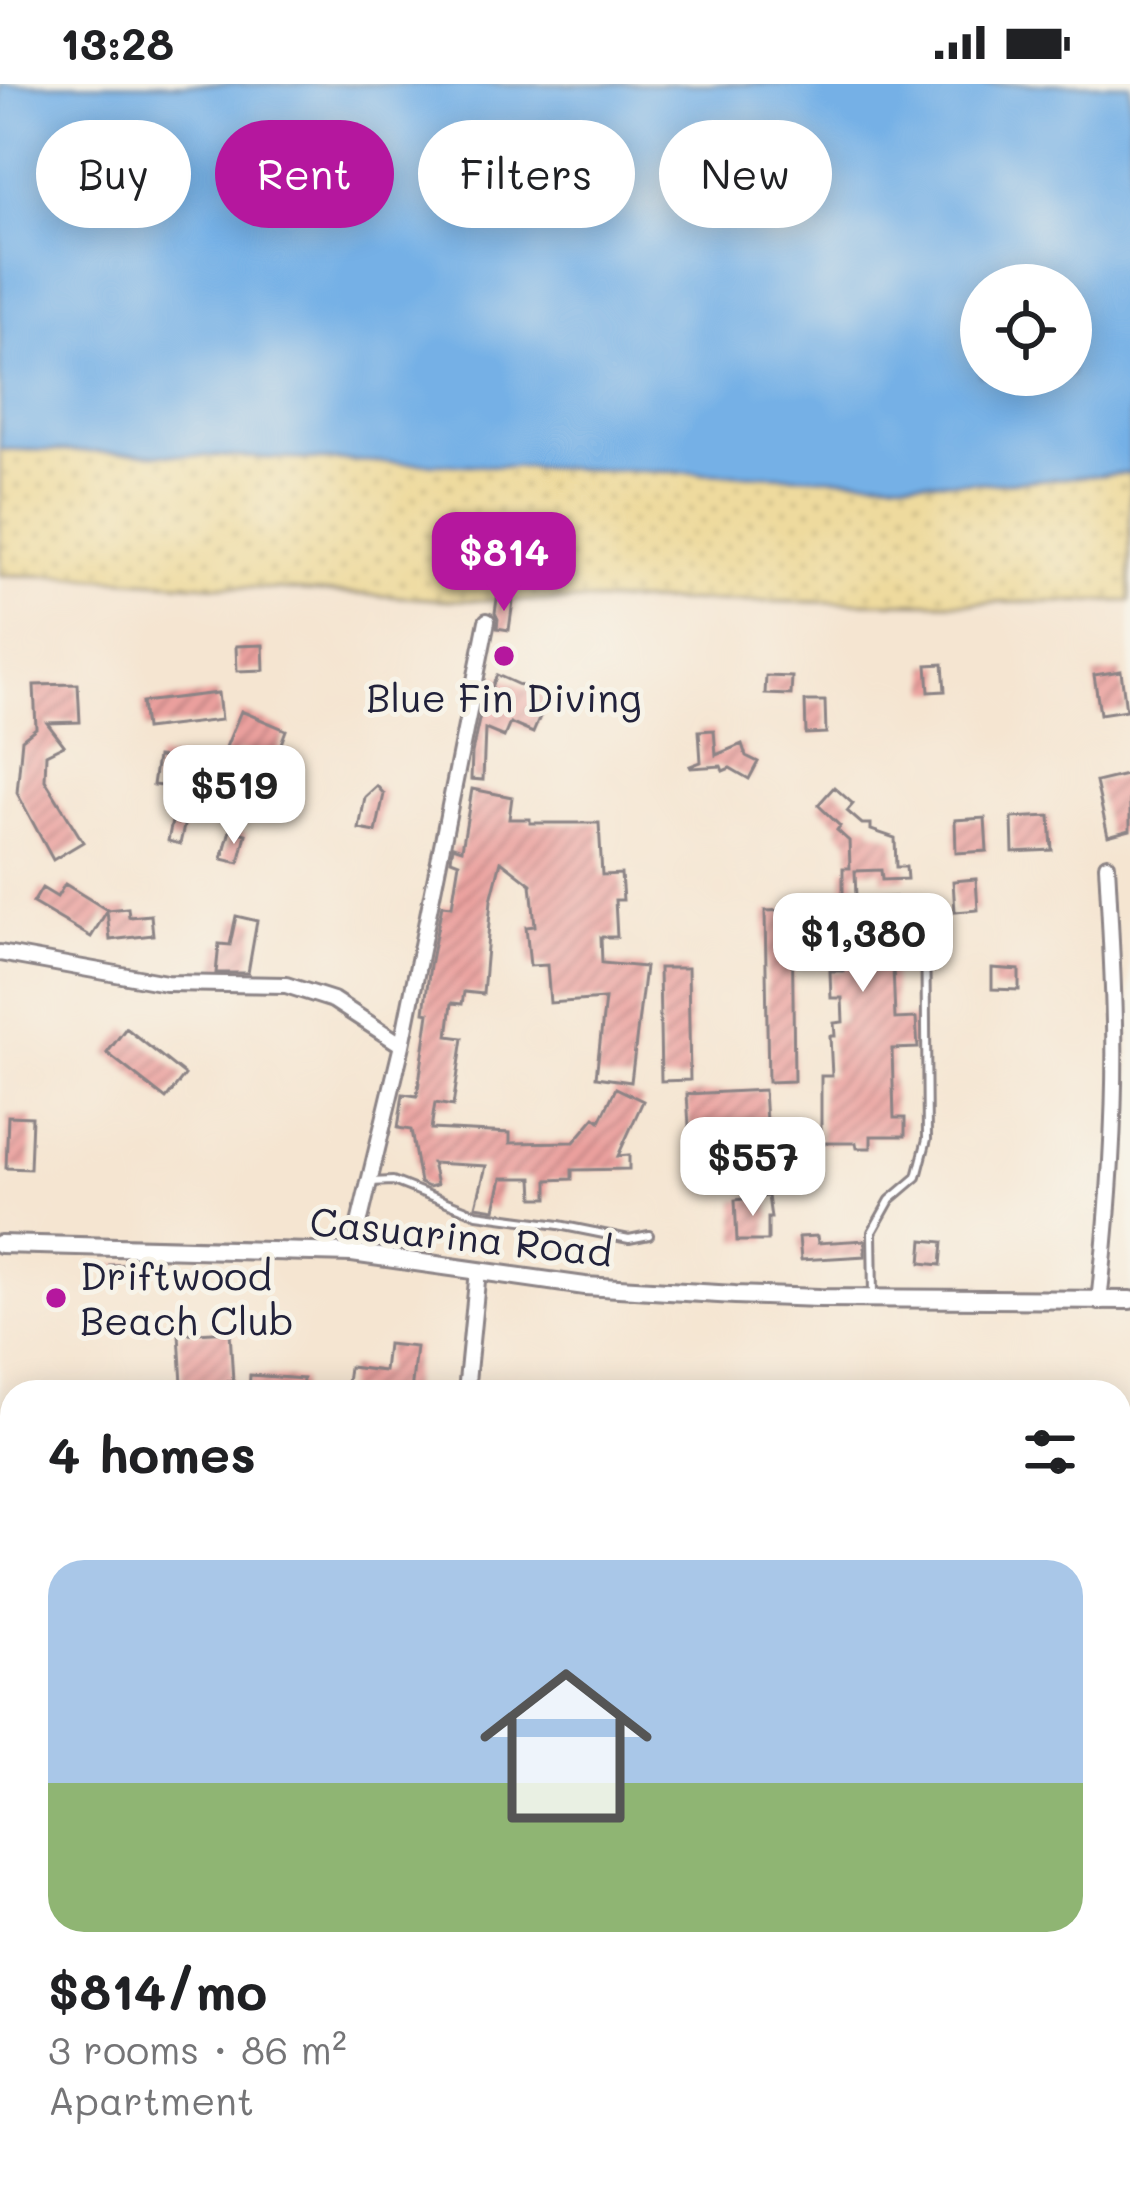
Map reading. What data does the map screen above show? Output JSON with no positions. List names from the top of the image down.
{
  "streets": {
    "street": ["Casuarina Road"]
  },
  "places": ["Blue Fin Diving", "Driftwood Beach Club"],
  "page": {
    "status": "13:28",
    "chip": [
      "Buy",
      "Rent",
      "Filters",
      "New"
    ],
    "price": [
      "$814",
      "$519",
      "$1,380",
      "$557"
    ],
    "heading": "4 homes",
    "list": [
      {
        "name": "$814/mo",
        "note": "3 rooms · 86 m² · Apartment"
      }
    ]
  }
}
